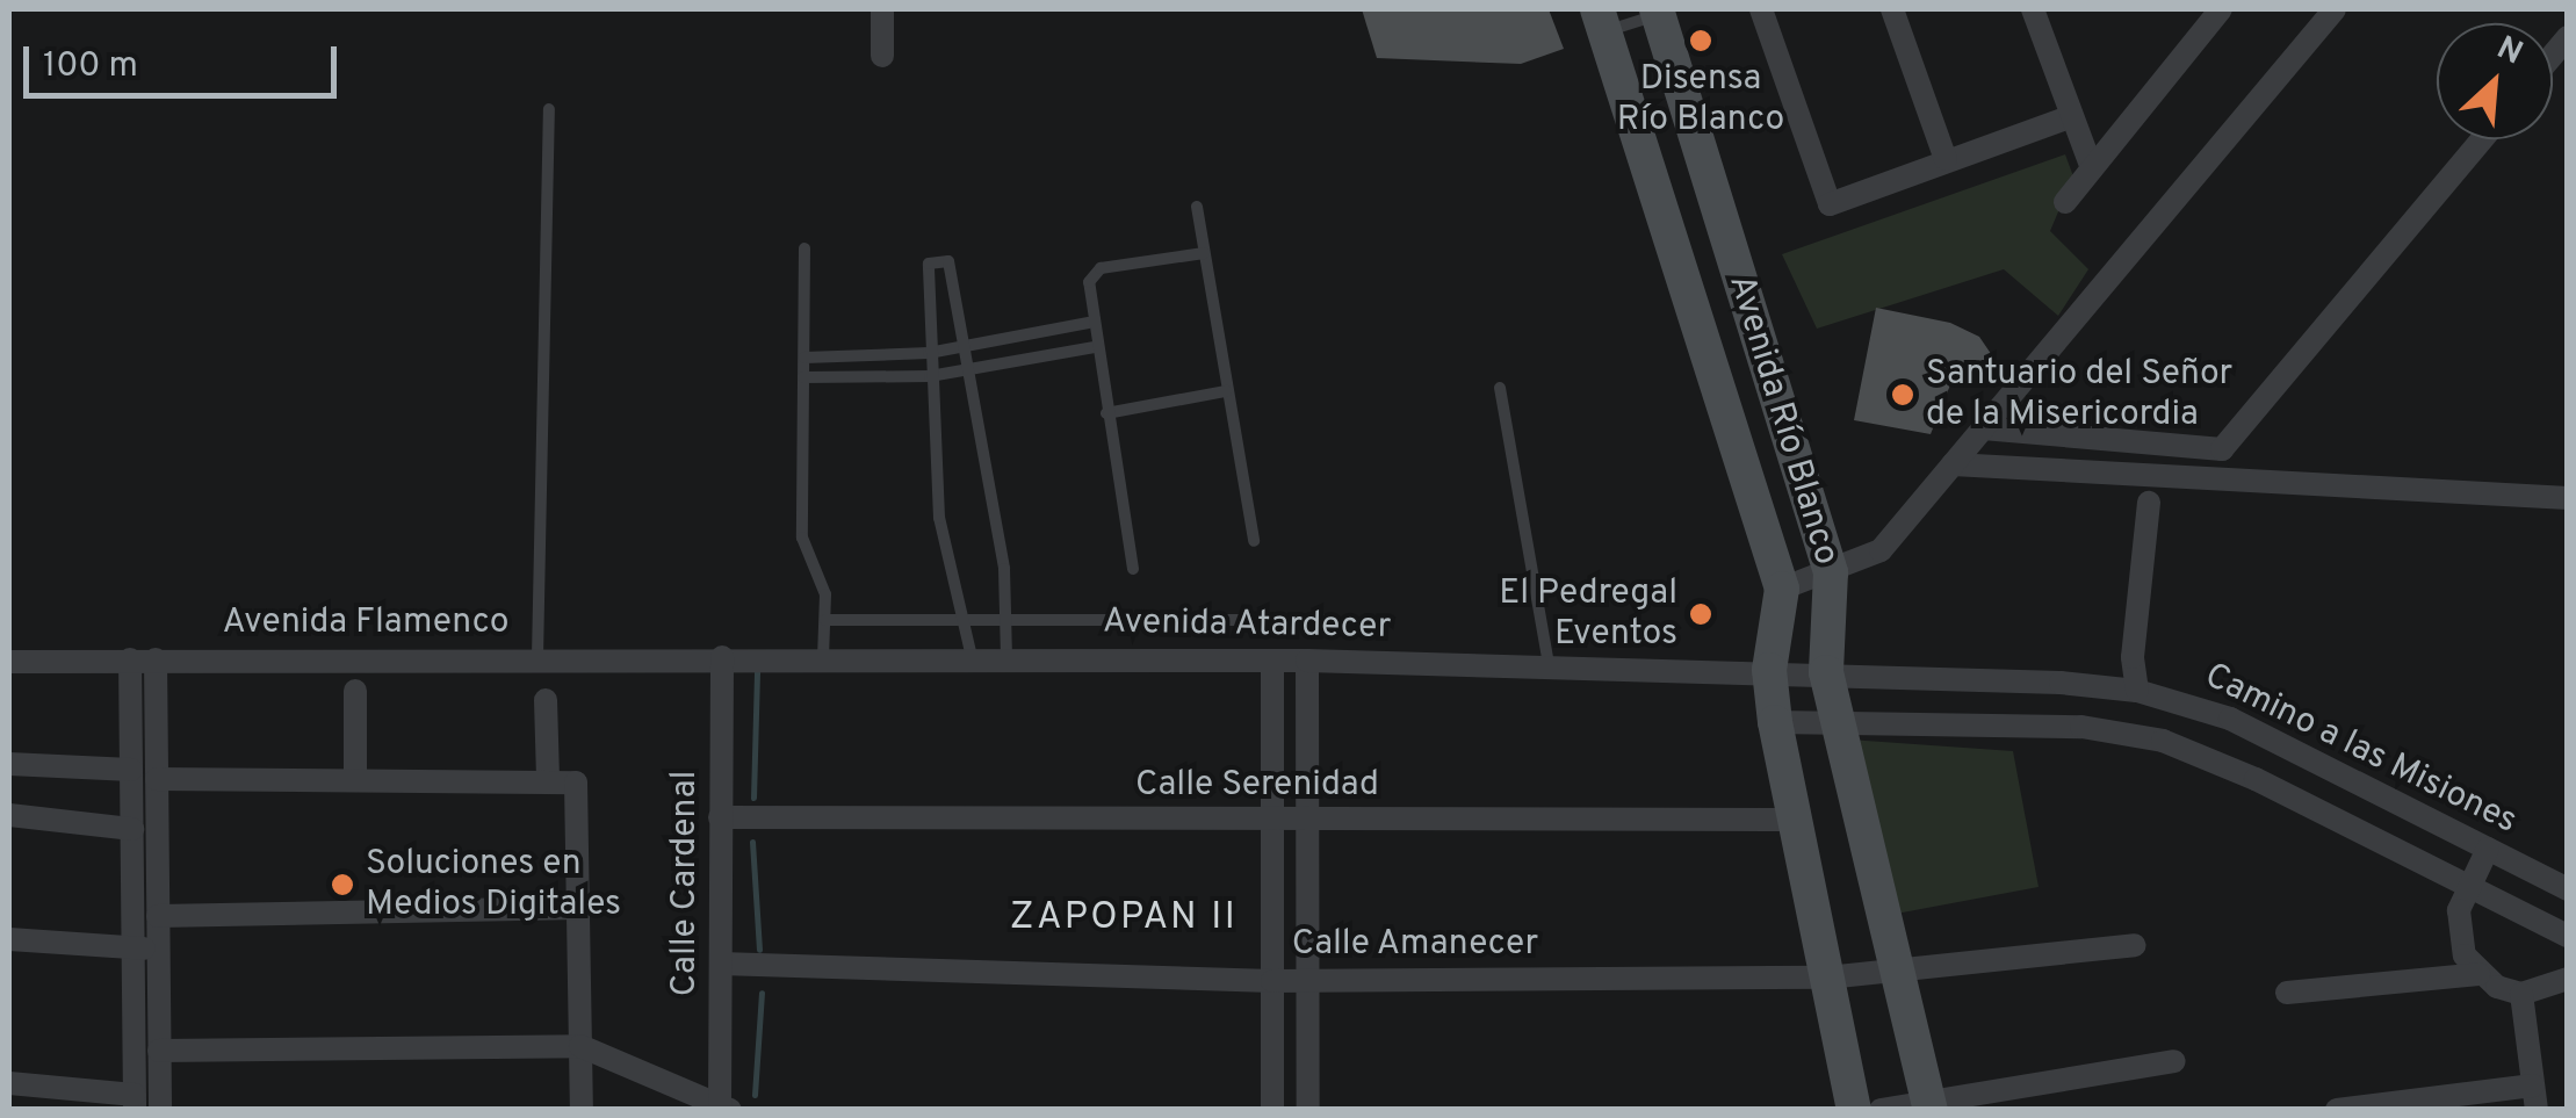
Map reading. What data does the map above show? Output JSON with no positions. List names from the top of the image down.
{
  "streets": {
    "street": [
      "Avenida Río Blanco",
      "Avenida Flamenco",
      "Avenida Atardecer",
      "Camino a las Misiones",
      "Calle Serenidad",
      "Calle Cardenal",
      "Calle Amanecer"
    ]
  },
  "crossings": [
    ["Avenida Río Blanco", "Avenida Atardecer"],
    ["Avenida Río Blanco", "Camino a las Misiones"],
    ["Avenida Río Blanco", "Calle Serenidad"],
    ["Avenida Río Blanco", "Calle Amanecer"],
    ["Avenida Flamenco", "Avenida Atardecer"],
    ["Avenida Flamenco", "Calle Cardenal"],
    ["Avenida Atardecer", "Camino a las Misiones"],
    ["Avenida Atardecer", "Calle Cardenal"],
    ["Calle Serenidad", "Calle Cardenal"],
    ["Calle Cardenal", "Calle Amanecer"]
  ],
  "districts": ["ZAPOPAN II"],
  "places": [
    "Disensa Río Blanco",
    "Santuario del Señor de la Misericordia",
    "El Pedregal Eventos",
    "Soluciones en Medios Digitales"
  ],
  "scale_bar": "100 m",
  "north": "top right"
}
